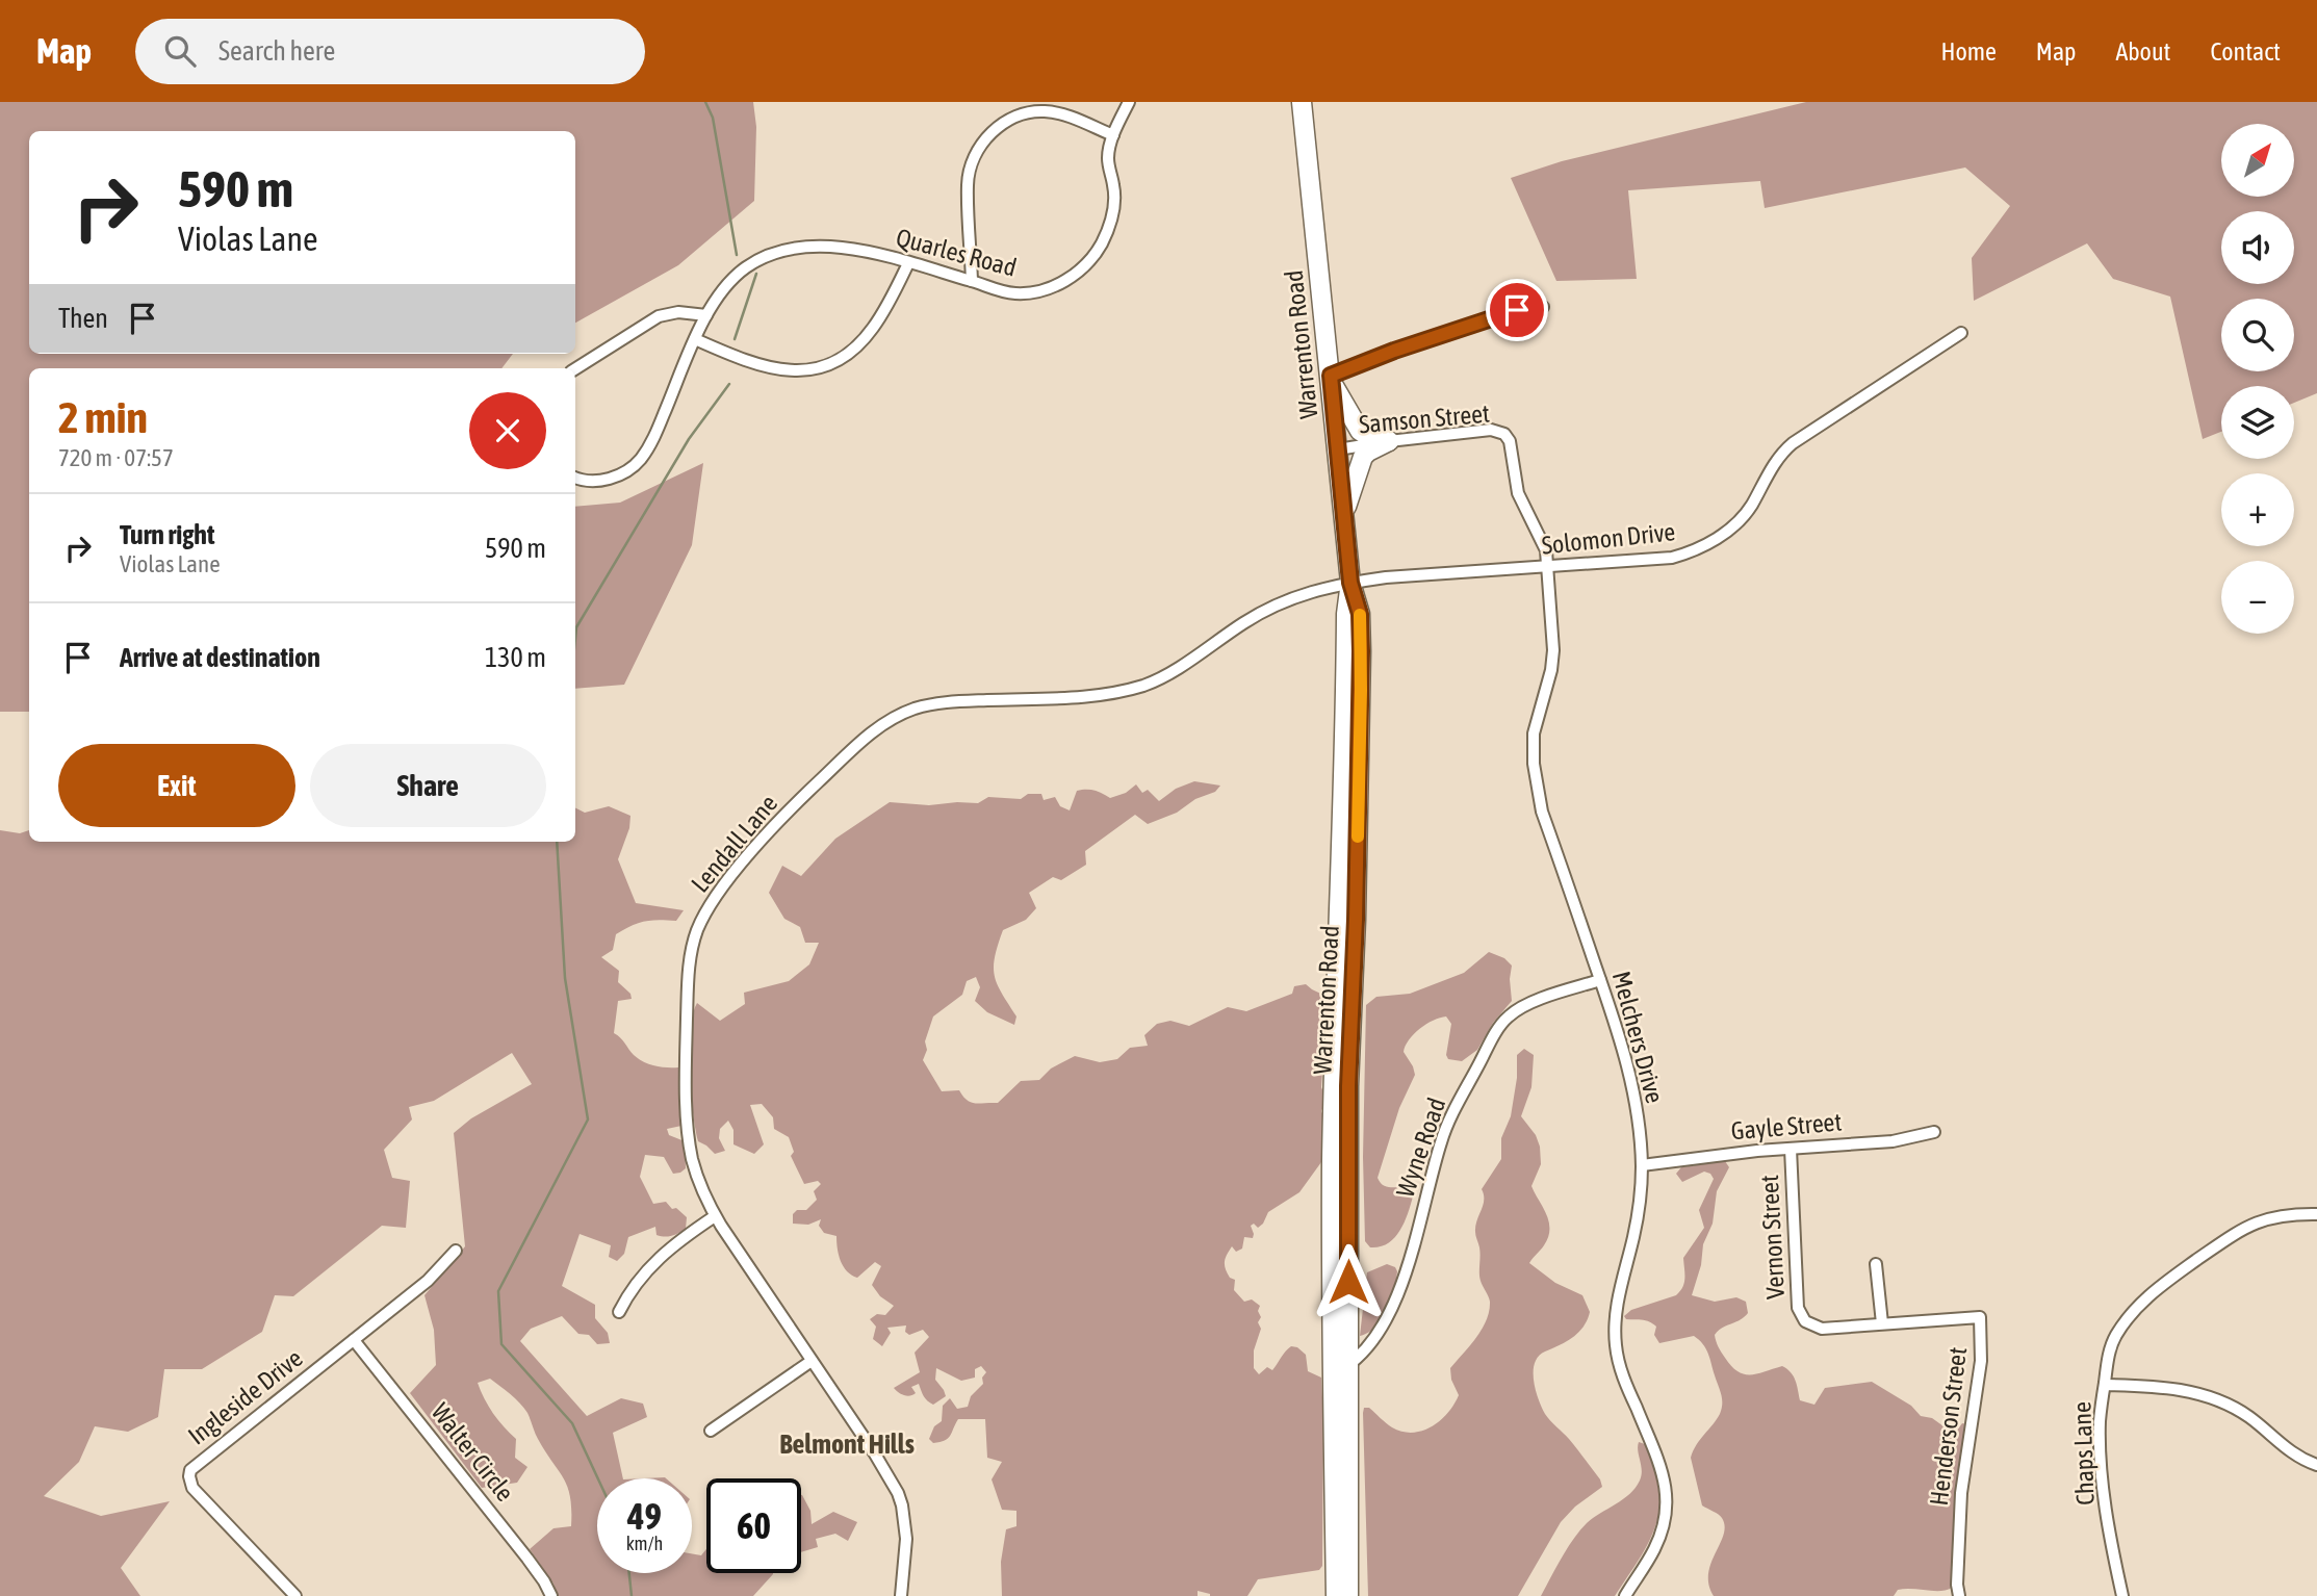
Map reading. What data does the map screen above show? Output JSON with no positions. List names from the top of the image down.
{
  "streets": {
    "main road": ["Warrenton Road"],
    "street": [
      "Quarles Road",
      "Samson Street",
      "Solomon Drive",
      "Lendall Lane",
      "Melchers Drive",
      "Gayle Street",
      "Wyne Road",
      "Vernon Street",
      "Ingleside Drive",
      "Henderson Street",
      "Walter Circle",
      "Chaps Lane"
    ]
  },
  "crossings": [
    ["Warrenton Road", "Samson Street"],
    ["Warrenton Road", "Solomon Drive"],
    ["Warrenton Road", "Lendall Lane"],
    ["Warrenton Road", "Wyne Road"],
    ["Samson Street", "Solomon Drive"],
    ["Samson Street", "Melchers Drive"],
    ["Solomon Drive", "Lendall Lane"],
    ["Solomon Drive", "Melchers Drive"],
    ["Melchers Drive", "Gayle Street"],
    ["Melchers Drive", "Wyne Road"],
    ["Gayle Street", "Vernon Street"],
    ["Vernon Street", "Henderson Street"],
    ["Ingleside Drive", "Walter Circle"]
  ],
  "districts": ["Belmont Hills"],
  "north": "top right",
  "page": {
    "header": "Map",
    "search": "Search here",
    "nav": [
      "Home",
      "Map",
      "About",
      "Contact"
    ],
    "map_buttons": ["+", "−"],
    "turn": ["590 m", "Violas Lane"],
    "then": "Then",
    "heading": ["2 min", "720 m · 07:57"],
    "list": [
      {
        "name": "Turn right",
        "note": "Violas Lane",
        "value": "590 m"
      },
      {
        "name": "Arrive at destination",
        "value": "130 m"
      }
    ],
    "buttons": ["Exit", "Share"],
    "speed": "49 km/h",
    "limit": "60"
  }
}
